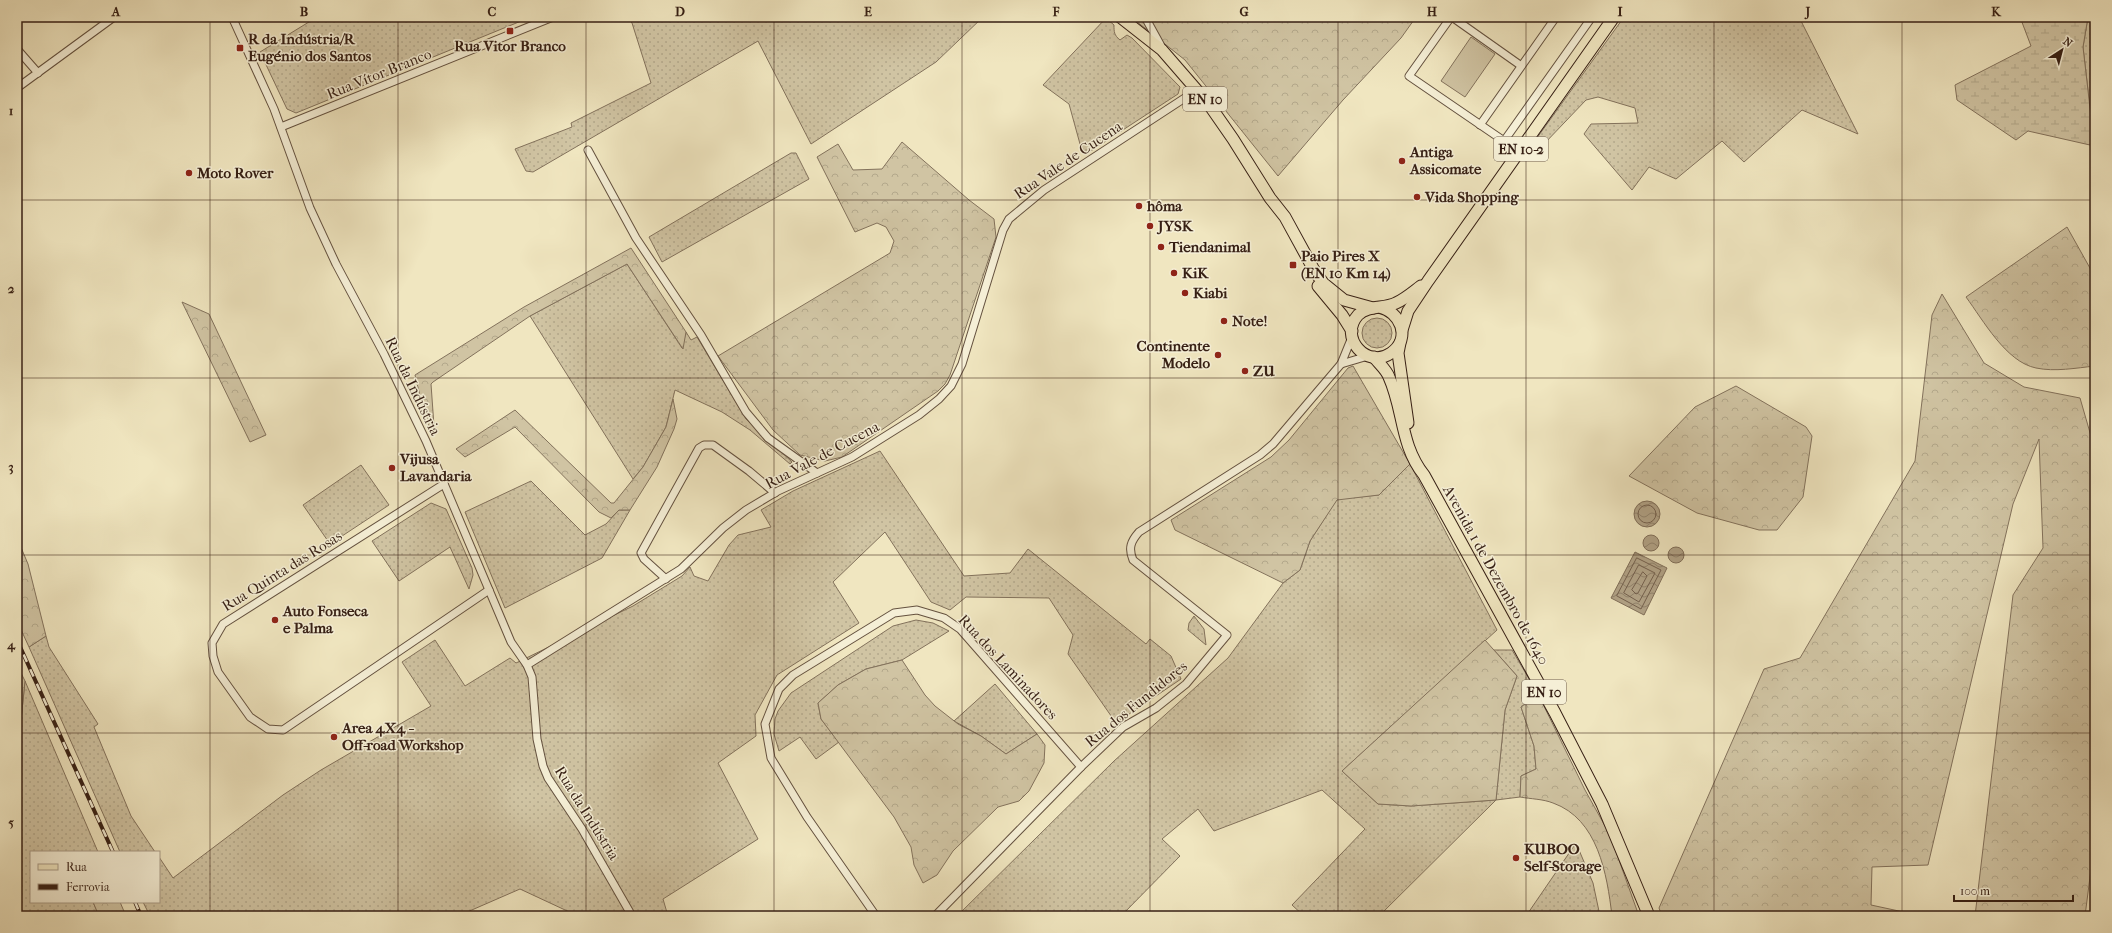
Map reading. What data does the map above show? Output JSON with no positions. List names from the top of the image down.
{
  "streets": {
    "main road": ["EN 10", "EN 10-2", "Avenida 1 de Dezembro de 1640"],
    "street": [
      "Rua Vítor Branco",
      "Rua Vale de Cucena",
      "Rua da Indústria",
      "Rua Quinta das Rosas",
      "Rua dos Laminadores",
      "Rua dos Fundidores"
    ]
  },
  "crossings": [
    ["Rua Vítor Branco", "Rua da Indústria"],
    ["EN 10", "EN 10-2"],
    ["EN 10", "Rua Vale de Cucena"],
    ["EN 10", "Avenida 1 de Dezembro de 1640"],
    ["EN 10", "Rua dos Fundidores"],
    ["EN 10-2", "Avenida 1 de Dezembro de 1640"],
    ["EN 10-2", "Rua dos Fundidores"],
    ["Rua Vale de Cucena", "Rua da Indústria"],
    ["Rua da Indústria", "Rua Quinta das Rosas"],
    ["Avenida 1 de Dezembro de 1640", "Rua dos Fundidores"],
    ["Rua dos Laminadores", "Rua dos Fundidores"]
  ],
  "places": {
    "transit": ["Rua Vitor Branco", "R da Indústria/R Eugénio dos Santos", "Paio Pires X (EN 10 Km 14)"],
    "other": [
      "Antiga Assicomate",
      "Moto Rover",
      "Vida Shopping",
      "hôma",
      "JYSK",
      "Tiendanimal",
      "KiK",
      "Kiabi",
      "Note!",
      "Continente Modelo",
      "ZU",
      "Vijusa Lavandaria",
      "Auto Fonseca e Palma",
      "Area 4X4 - Off-road Workshop",
      "KUBOO Self-Storage"
    ]
  },
  "legend": ["Rua", "Ferrovia"],
  "scale_bar": "100 m",
  "north": "top right",
  "grid": {
    "columns": [
      "A",
      "B",
      "C",
      "D",
      "E",
      "F",
      "G",
      "H",
      "I",
      "J",
      "K"
    ],
    "rows": [
      "1",
      "2",
      "3",
      "4",
      "5"
    ]
  }
}
